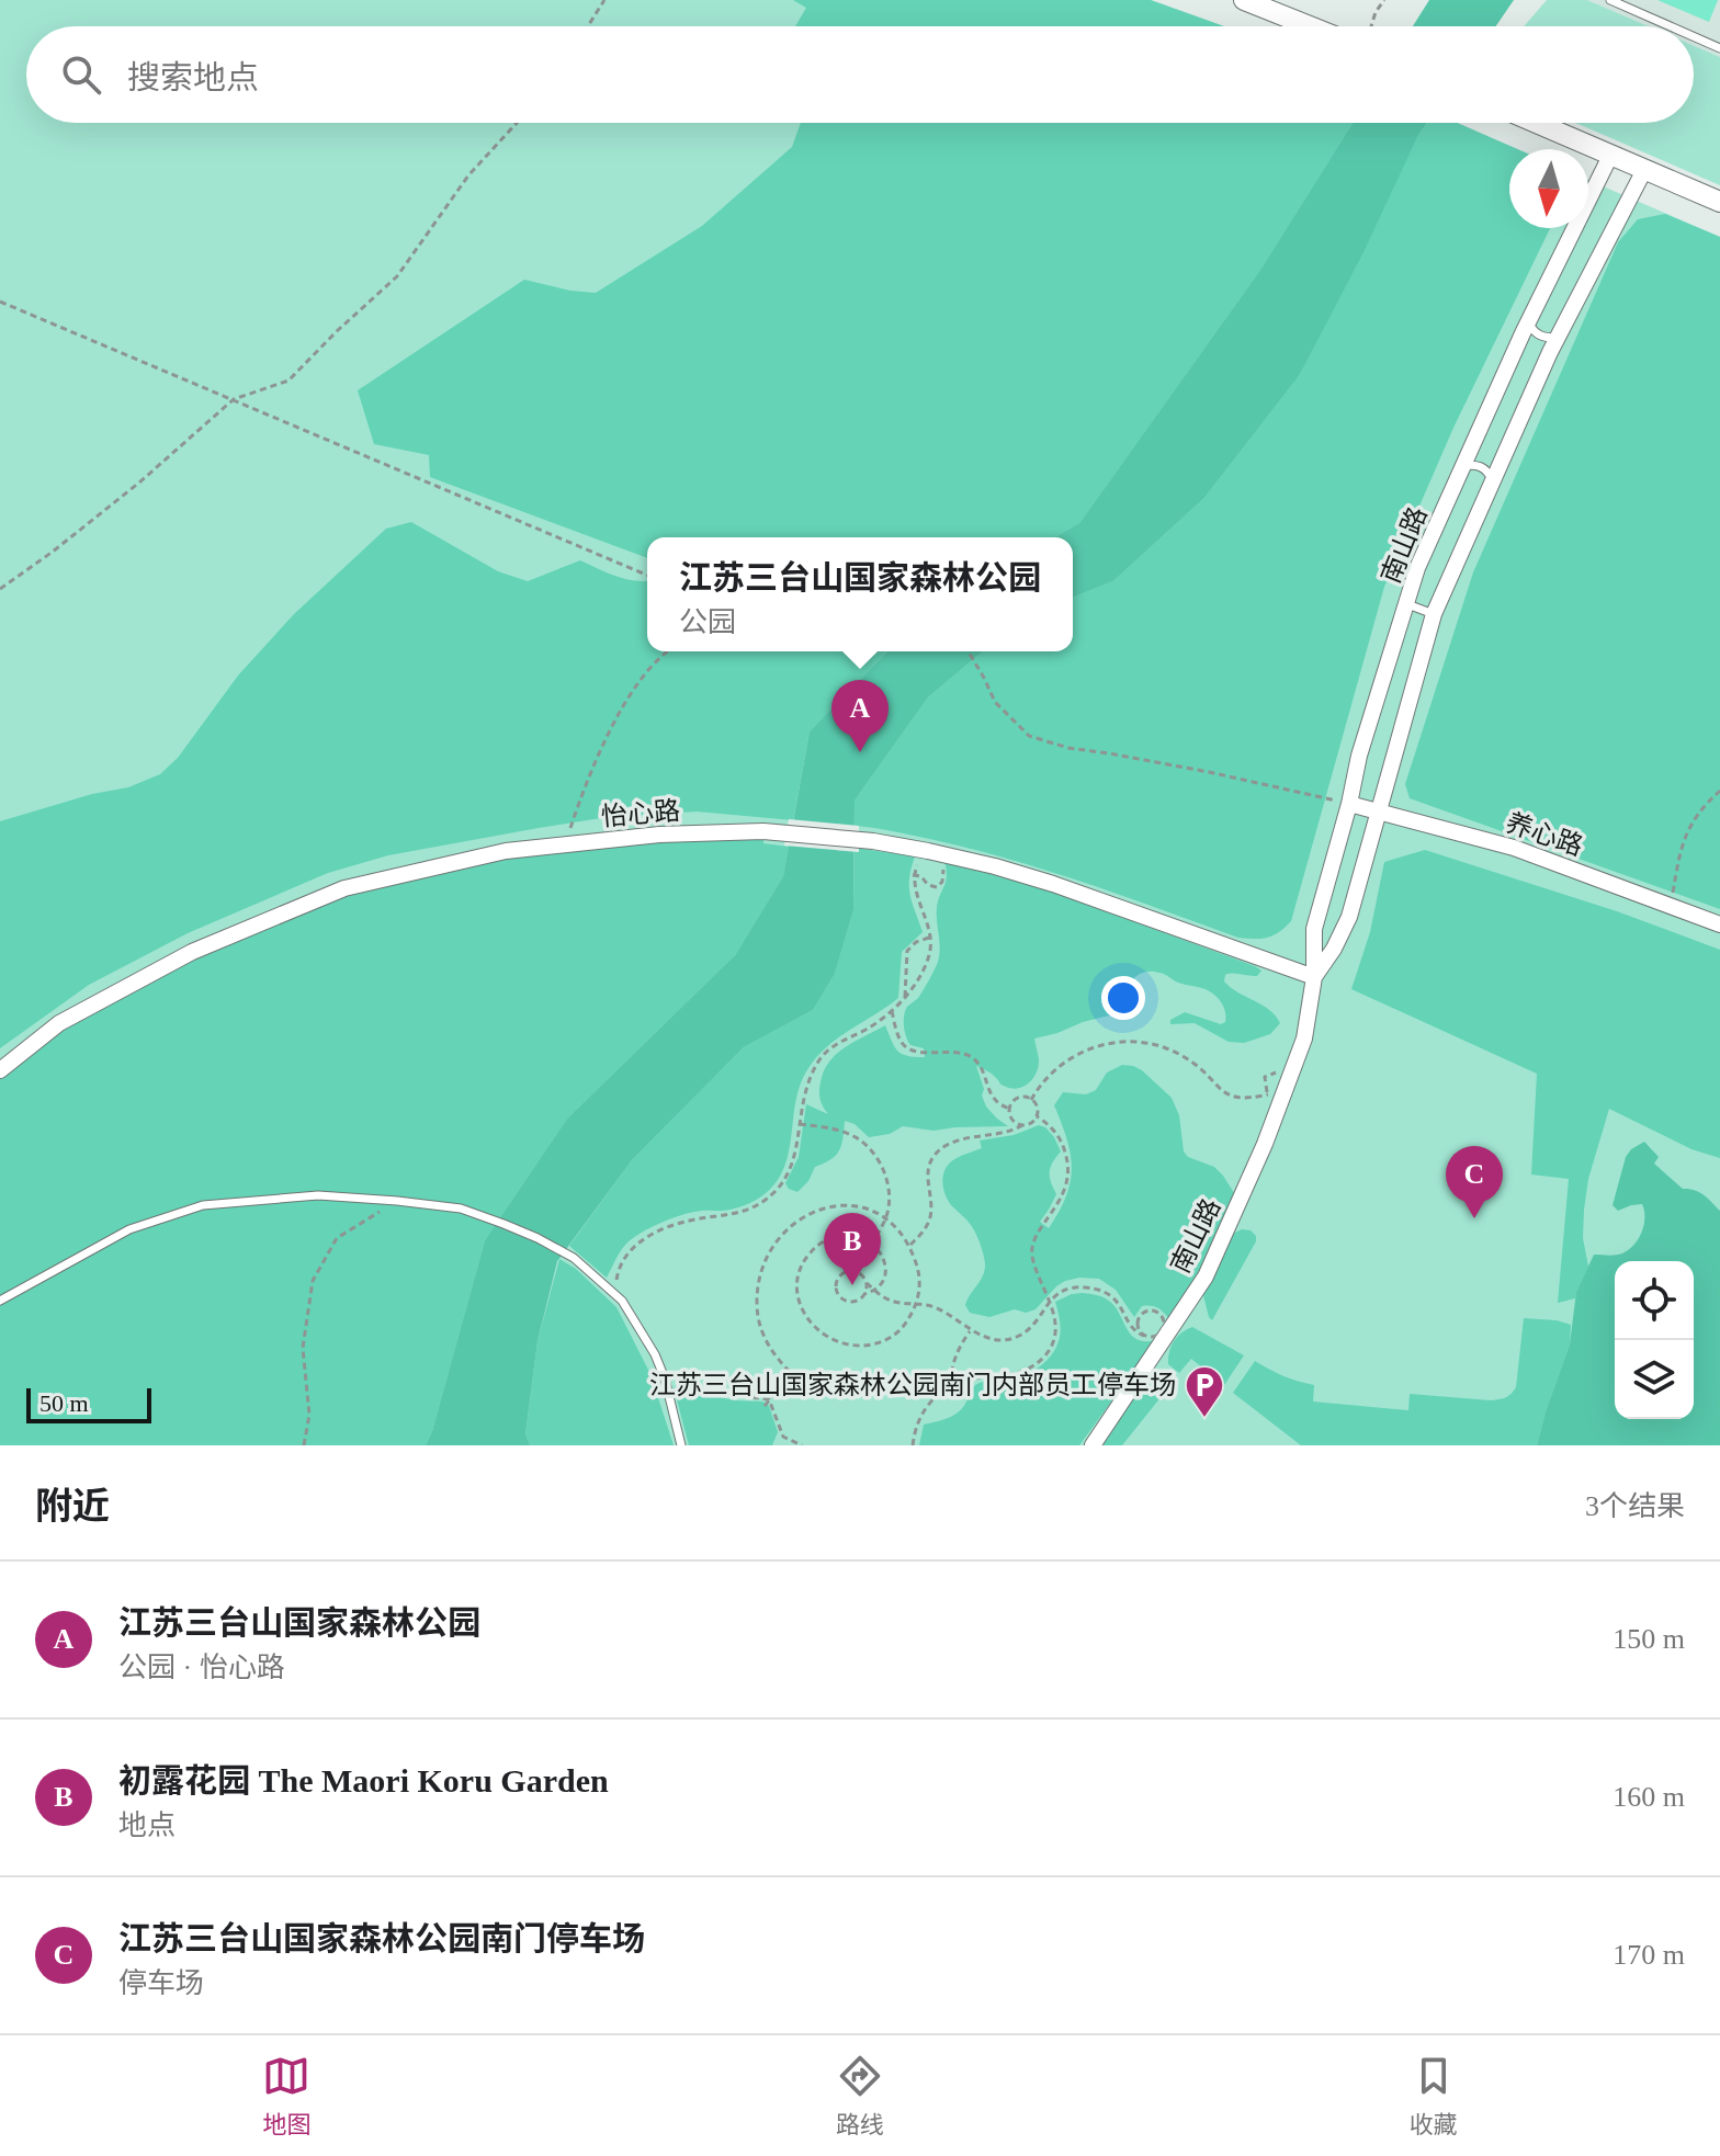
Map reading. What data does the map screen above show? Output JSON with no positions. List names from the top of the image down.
{
  "streets": {
    "street": ["南山路", "怡心路", "养心路"]
  },
  "crossings": [
    ["南山路", "怡心路"],
    ["南山路", "养心路"]
  ],
  "places": {
    "parking": ["江苏三台山国家森林公园南门内部员工停车场"]
  },
  "scale_bar": "50 m",
  "north": "bottom",
  "page": {
    "search": "搜索地点",
    "popup": ["江苏三台山国家森林公园", "公园"],
    "pins": ["A", "C", "B"],
    "scale": "50 m",
    "heading": ["附近", "3个结果"],
    "list": [
      {
        "mark": "A",
        "name": "江苏三台山国家森林公园",
        "note": "公园 · 怡心路",
        "value": "150 m"
      },
      {
        "mark": "B",
        "name": "初露花园 The Maori Koru Garden",
        "note": "地点",
        "value": "160 m"
      },
      {
        "mark": "C",
        "name": "江苏三台山国家森林公园南门停车场",
        "note": "停车场",
        "value": "170 m"
      }
    ],
    "nav": ["地图", "路线", "收藏"]
  }
}
